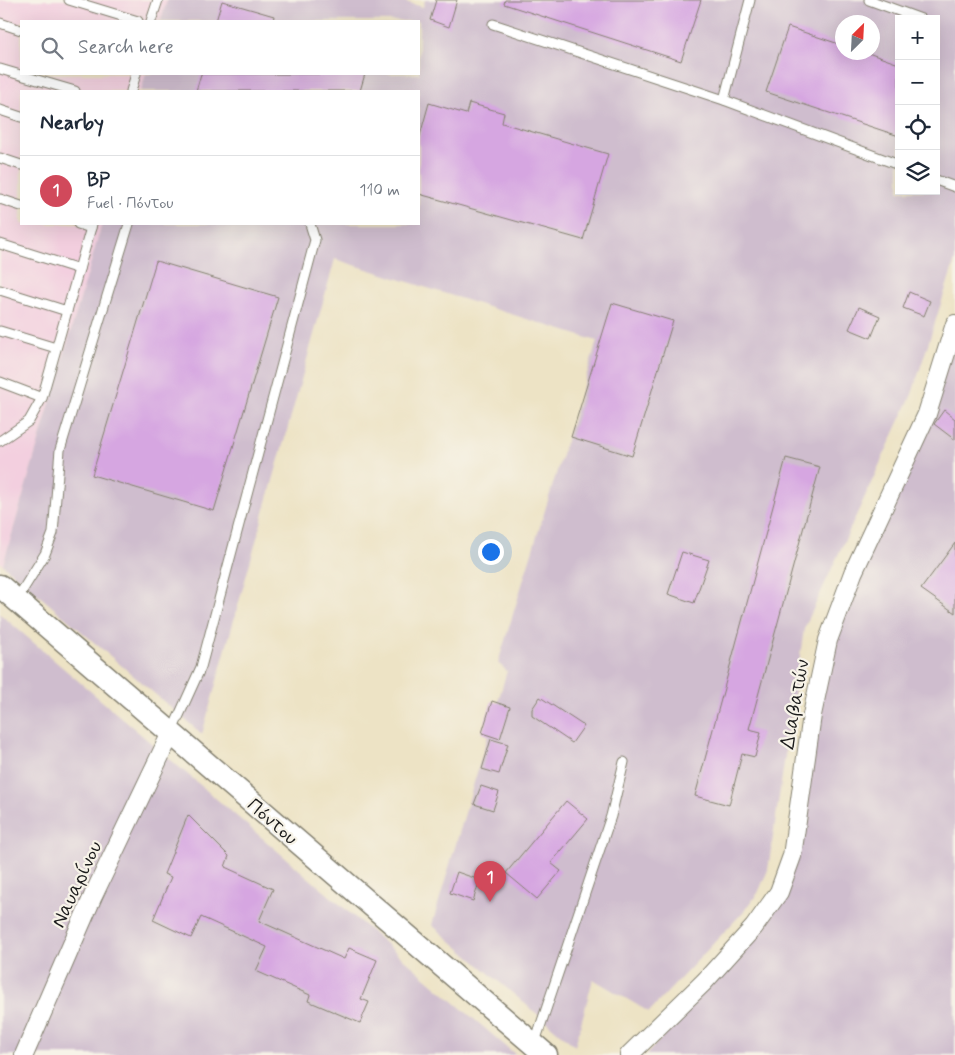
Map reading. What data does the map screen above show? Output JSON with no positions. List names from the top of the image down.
{
  "streets": {
    "street": ["Διαβατών", "Πόντου", "Ναυαρίνου"]
  },
  "crossings": [
    ["Πόντου", "Ναυαρίνου"]
  ],
  "north": "top right",
  "page": {
    "map_buttons": ["+", "−"],
    "search": "Search here",
    "heading": "Nearby",
    "list": [
      {
        "mark": "1",
        "name": "BP",
        "note": "Fuel · Πόντου",
        "value": "110 m"
      }
    ],
    "pins": "1"
  }
}
